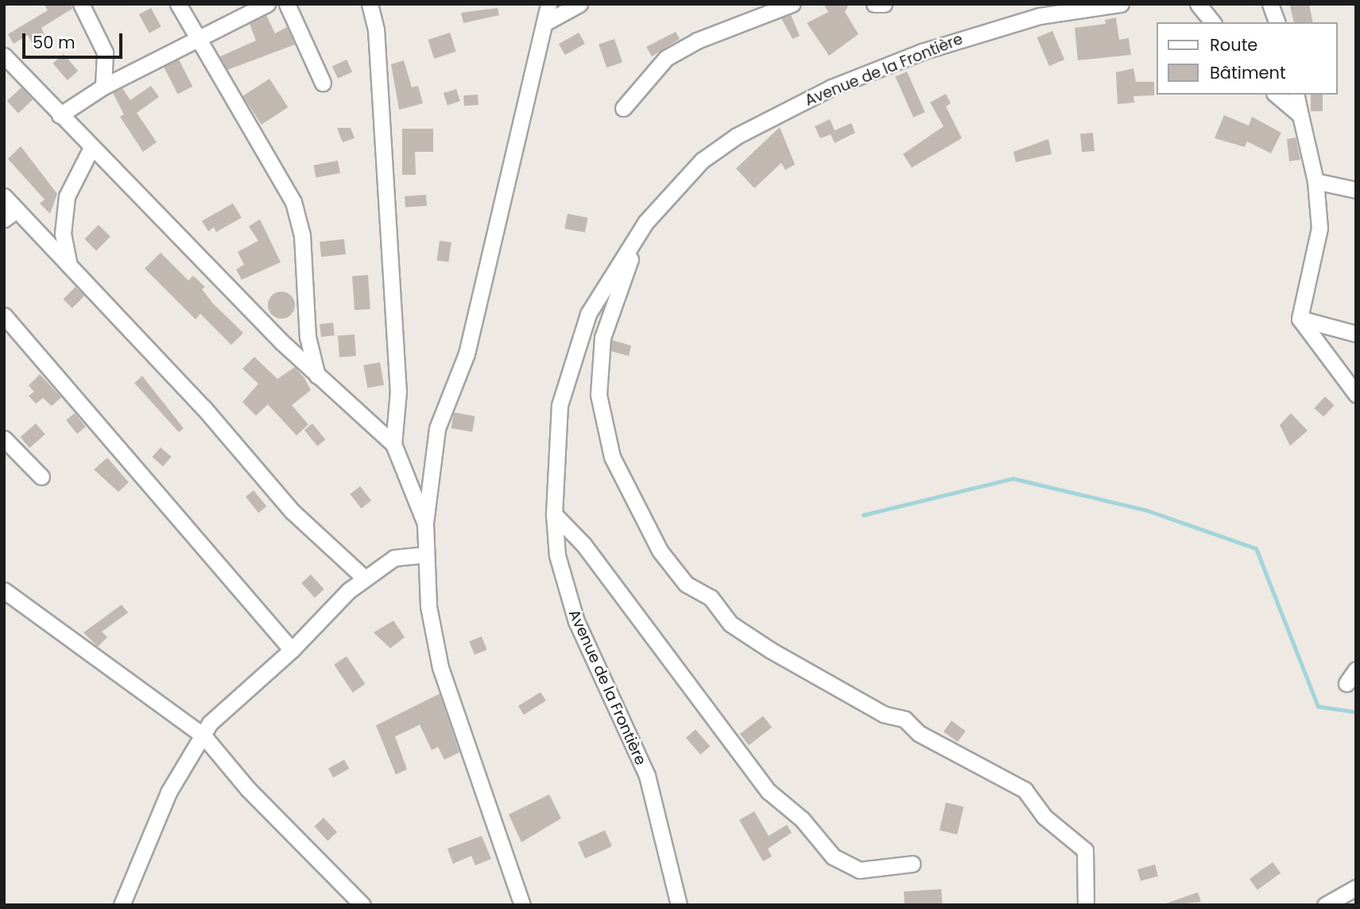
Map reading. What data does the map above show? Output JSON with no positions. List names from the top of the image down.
{
  "streets": {
    "street": ["Avenue de la Frontière"]
  },
  "legend": ["Route", "Bâtiment"],
  "scale_bar": "50 m"
}
